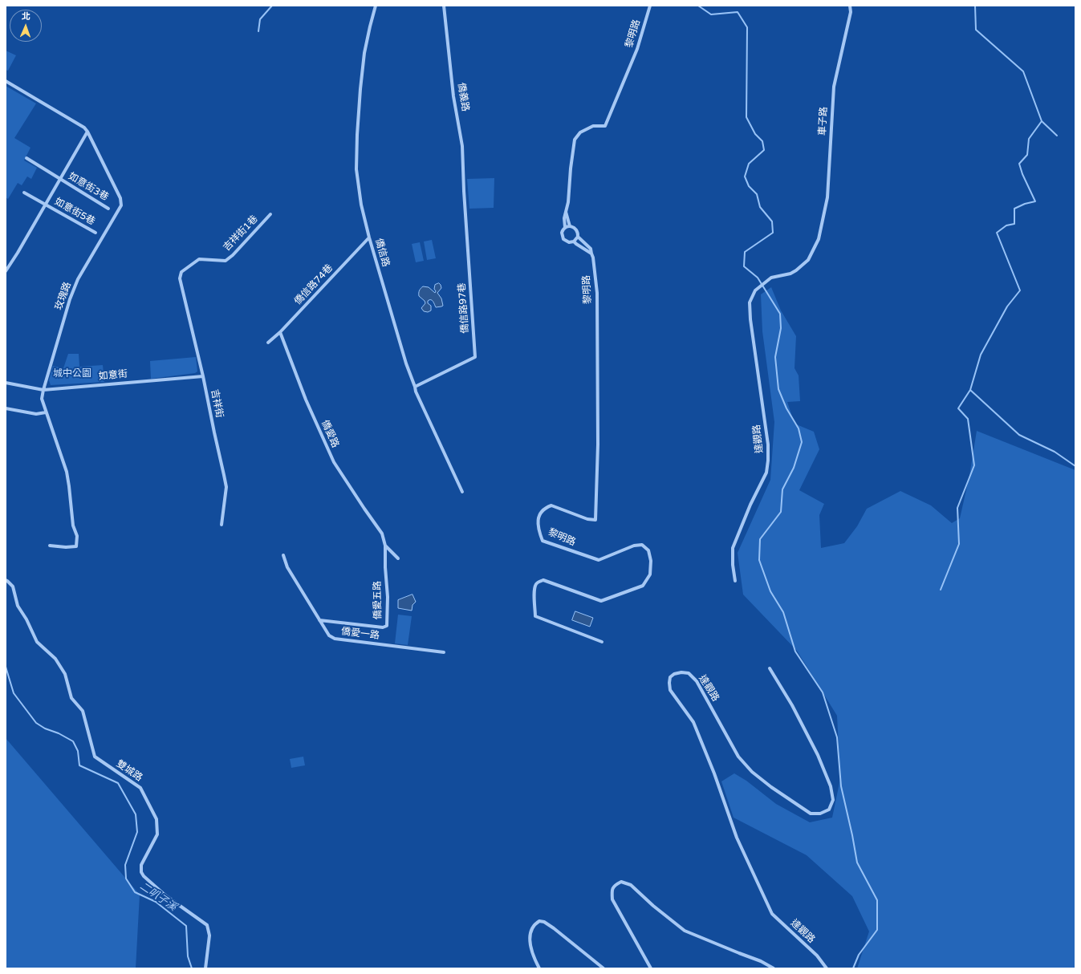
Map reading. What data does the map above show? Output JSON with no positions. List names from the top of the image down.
{
  "streets": {
    "street": [
      "黎明路",
      "僑義路",
      "車子路",
      "如意街3巷",
      "如意街5巷",
      "吉祥街1巷",
      "僑信路",
      "僑信路74巷",
      "玫瑰路",
      "僑信路97巷",
      "如意街",
      "吉祥街",
      "僑愛路",
      "達觀路",
      "僑愛五路",
      "僑愛一路",
      "雙城路"
    ]
  },
  "crossings": [
    ["僑義路", "僑信路97巷"],
    ["車子路", "達觀路"],
    ["吉祥街1巷", "吉祥街"],
    ["僑信路", "僑信路74巷"],
    ["僑信路", "僑信路97巷"],
    ["僑信路74巷", "僑愛路"],
    ["玫瑰路", "如意街"],
    ["如意街", "吉祥街"],
    ["僑愛路", "僑愛五路"],
    ["僑愛五路", "僑愛一路"]
  ],
  "water": ["二叭子溪"],
  "parks": ["城中公園"],
  "north": "top"
}
